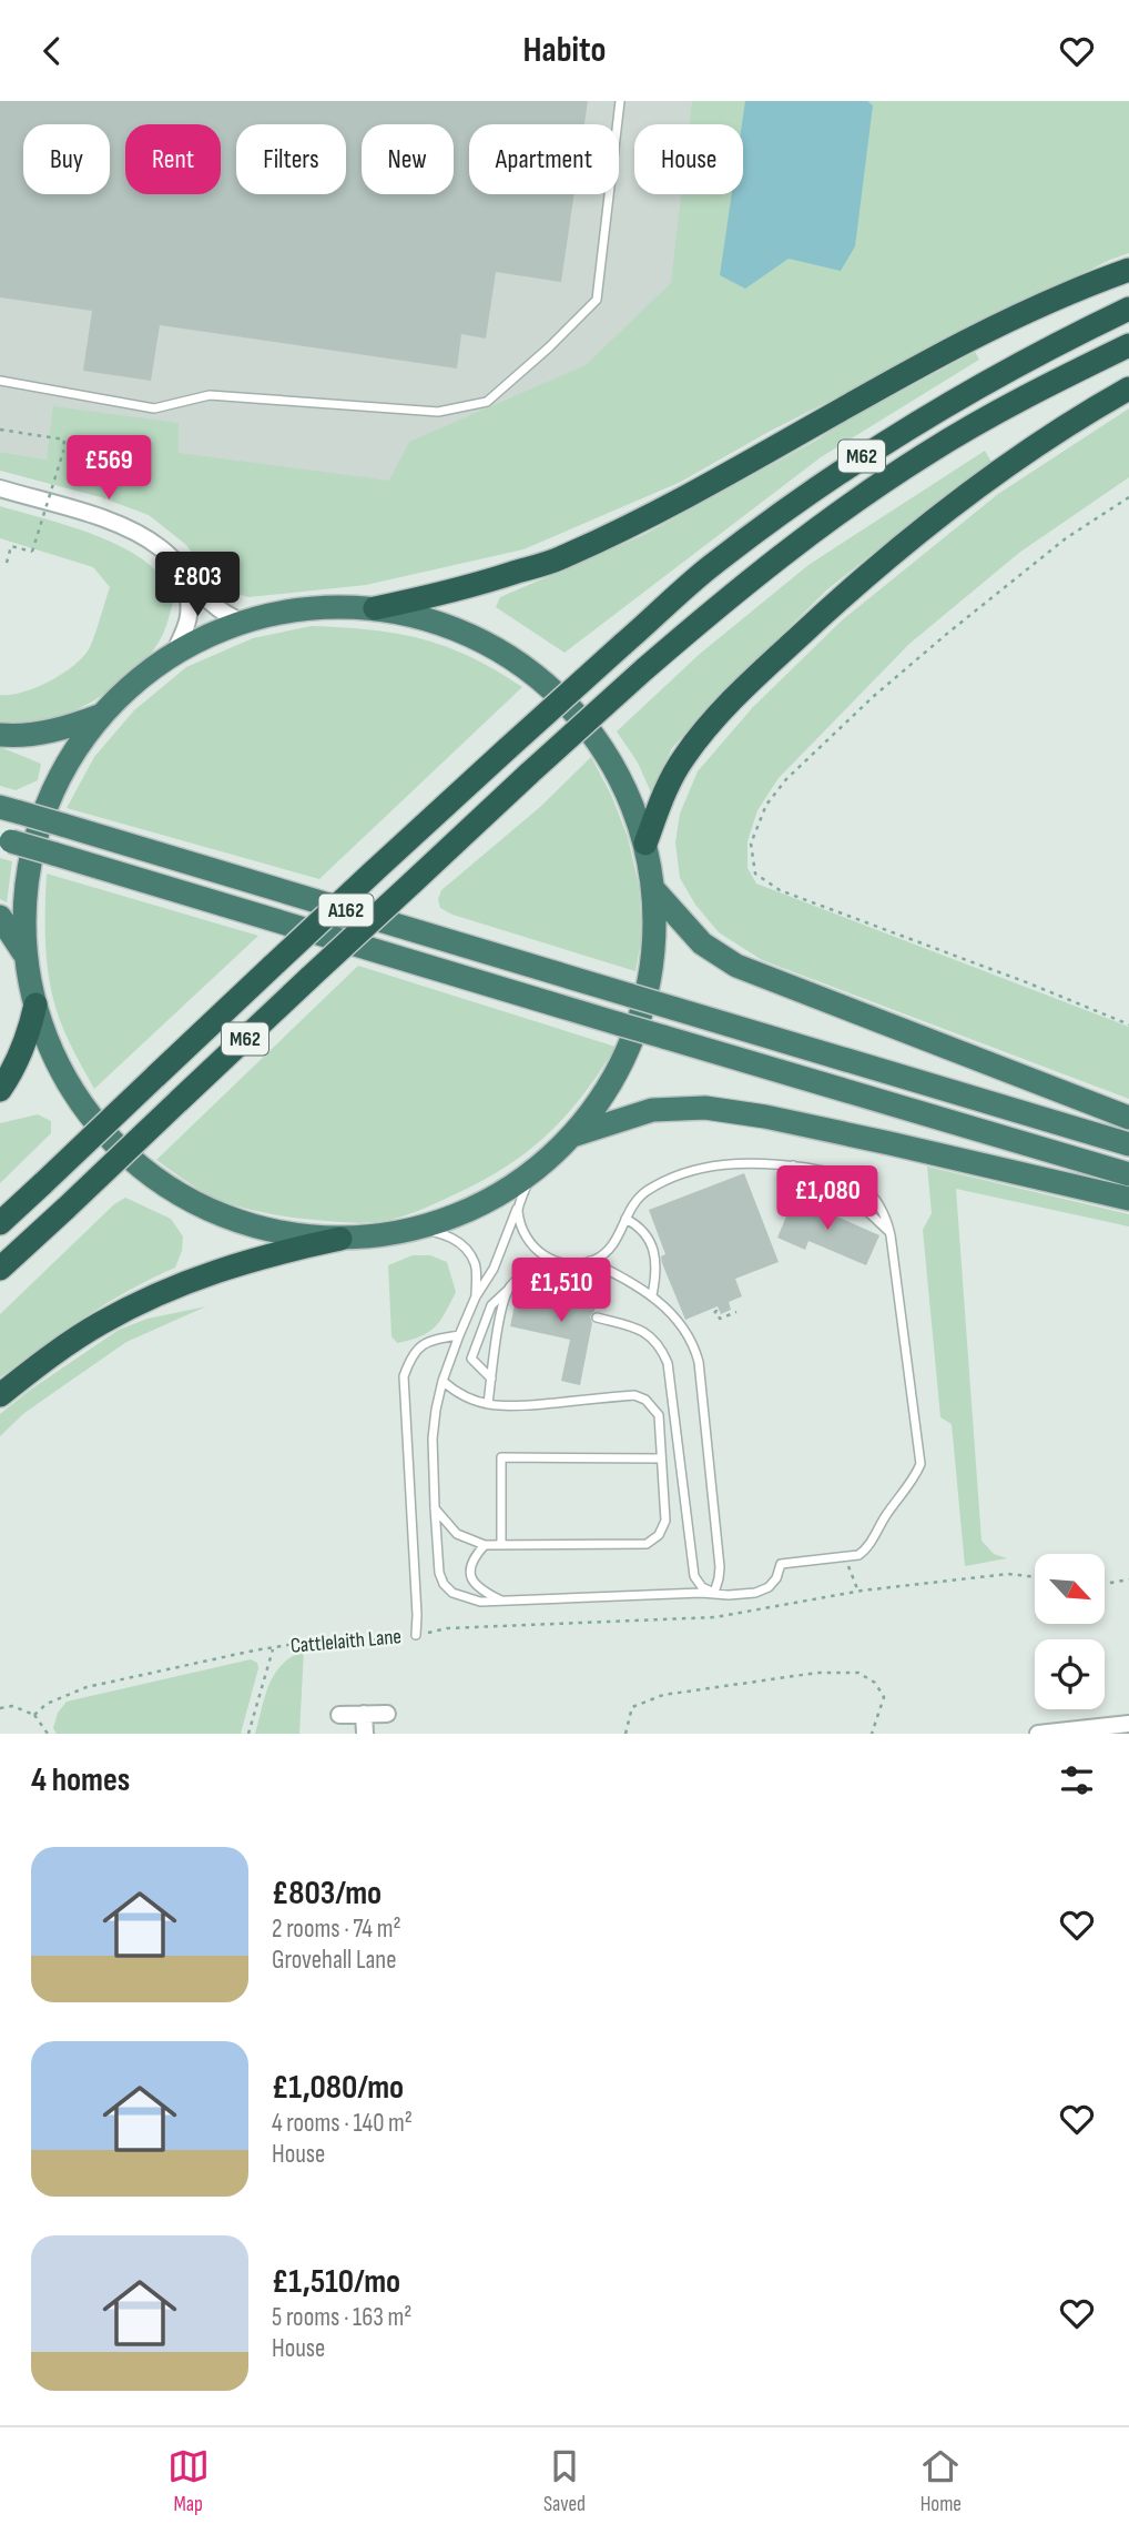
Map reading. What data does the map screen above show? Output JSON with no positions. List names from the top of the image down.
{
  "streets": {
    "highway": ["M62", "A162"],
    "lane": ["Cattlelaith Lane"]
  },
  "north": "bottom right",
  "page": {
    "header": "Habito",
    "chip": [
      "Buy",
      "Rent",
      "Filters",
      "New",
      "Apartment",
      "House"
    ],
    "price": [
      "£569",
      "£803",
      "£1,080",
      "£1,510"
    ],
    "heading": "4 homes",
    "list": [
      {
        "name": "£803/mo",
        "note": "2 rooms · 74 m² · Grovehall Lane"
      },
      {
        "name": "£1,080/mo",
        "note": "4 rooms · 140 m² · House"
      },
      {
        "name": "£1,510/mo",
        "note": "5 rooms · 163 m² · House"
      }
    ],
    "tabs": ["Map", "Saved", "Home"]
  }
}
